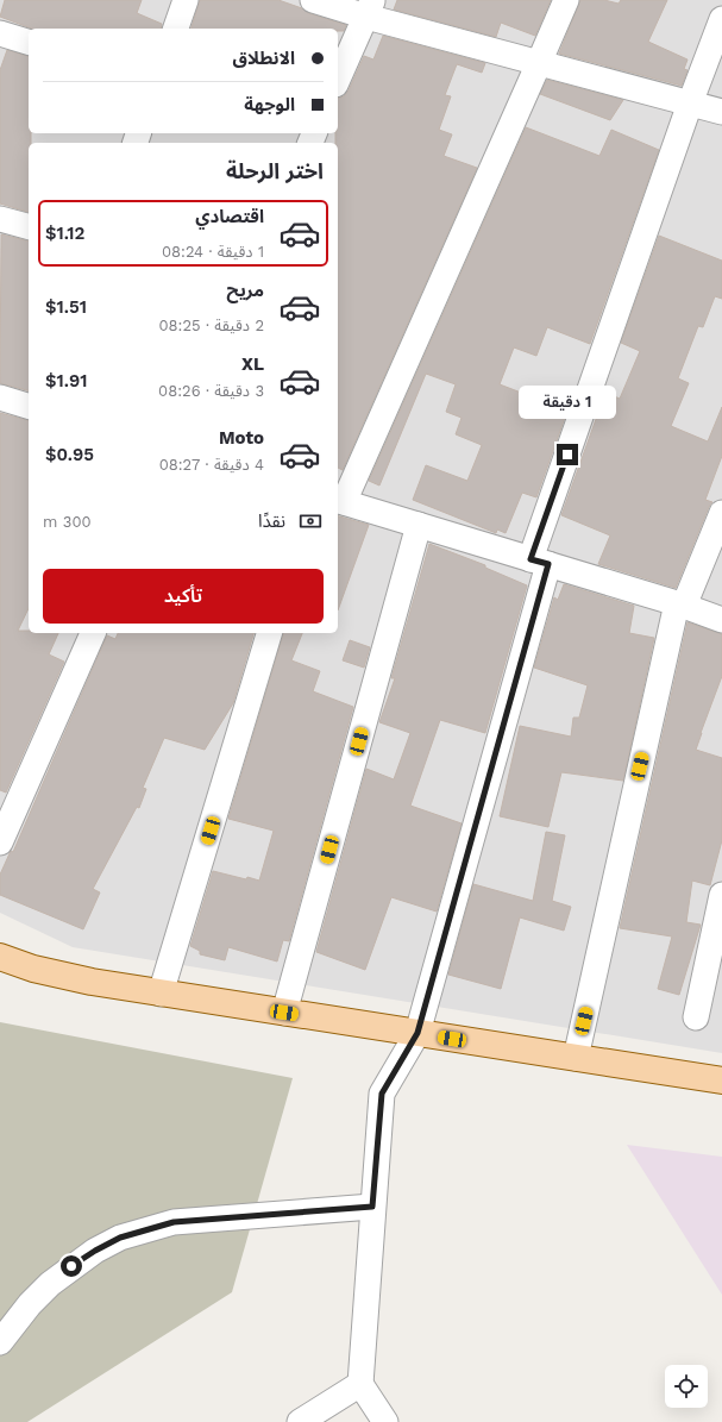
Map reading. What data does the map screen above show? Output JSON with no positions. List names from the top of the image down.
{
  "page": {
    "banner": ["الانطلاق", "الوجهة"],
    "heading": "اختر الرحلة",
    "list": [
      {
        "name": "اقتصادي",
        "note": "1 دقيقة · 08:24",
        "value": "$1.12"
      },
      {
        "name": "مريح",
        "note": "2 دقيقة · 08:25",
        "value": "$1.51"
      },
      {
        "name": "XL",
        "note": "3 دقيقة · 08:26",
        "value": "$1.91"
      },
      {
        "name": "Moto",
        "note": "4 دقيقة · 08:27",
        "value": "$0.95"
      }
    ],
    "bubble": "1 دقيقة",
    "pay": ["نقدًا", "300 m"],
    "buttons": "تأكيد"
  }
}
